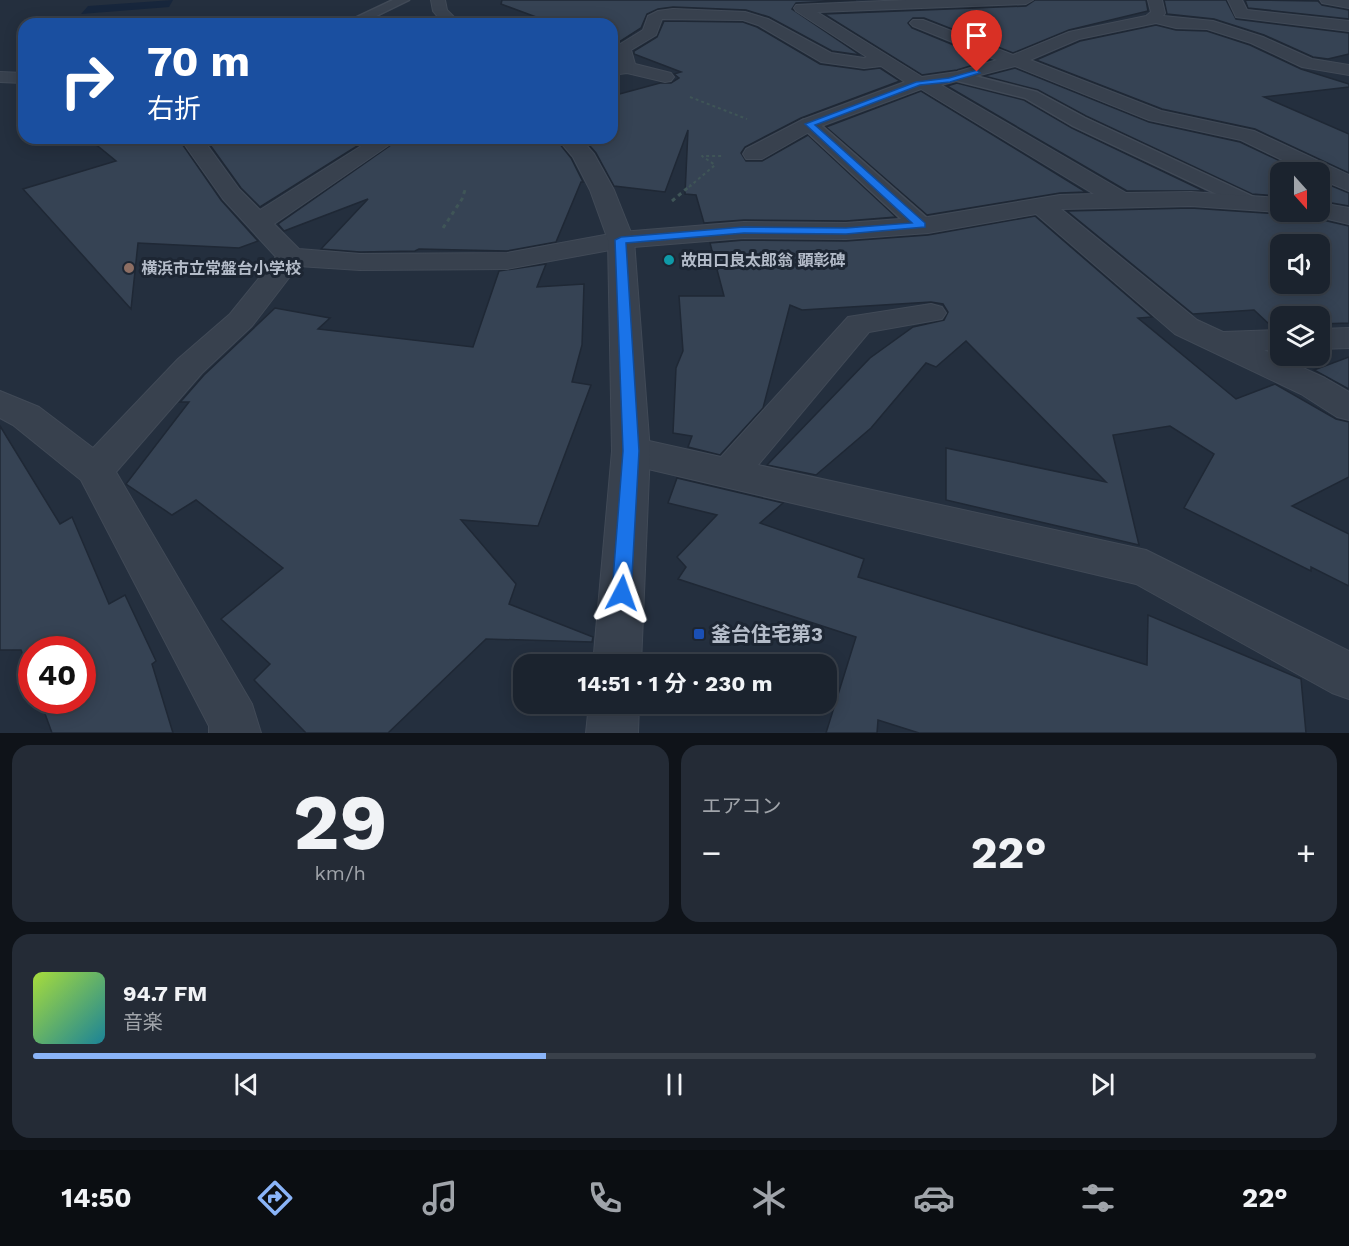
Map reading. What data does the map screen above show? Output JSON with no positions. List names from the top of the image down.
{
  "places": {
    "other": ["故田口良太郎翁 顕彰碑", "横浜市立常盤台小学校"],
    "transit": ["釜台住宅第3"]
  },
  "north": "bottom",
  "page": {
    "turn": ["70 m", "右折"],
    "limit": "40",
    "trip": "14:51 · 1 分 · 230 m",
    "tile": [
      ["29", "km/h"],
      "エアコン"
    ],
    "heat": ["−", "22°", "+"],
    "song": ["94.7 FM", "音楽"],
    "tabs": ["14:50", "22°"]
  }
}
